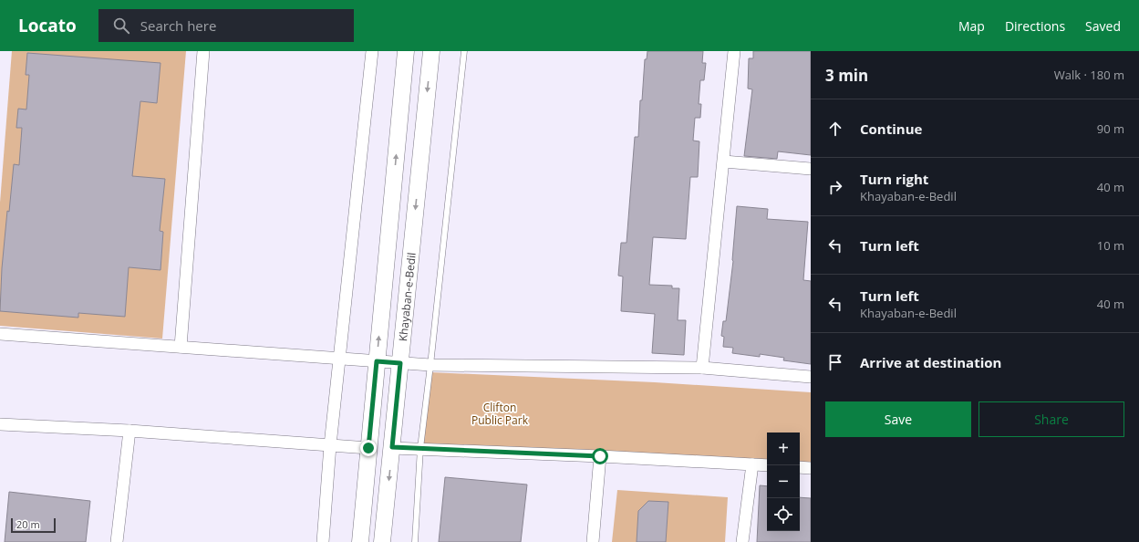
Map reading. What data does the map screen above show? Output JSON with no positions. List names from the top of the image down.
{
  "streets": {
    "main road": ["Khayaban-e-Bedil"]
  },
  "parks": ["Clifton Public Park"],
  "scale_bar": "20 m",
  "page": {
    "header": "Locato",
    "search": "Search here",
    "nav": ["Map", "Directions", "Saved"],
    "heading": ["3 min", "Walk · 180 m"],
    "list": [
      ["Continue", "90 m"],
      ["Turn right", "Khayaban-e-Bedil", "40 m"],
      ["Turn left", "10 m"],
      ["Turn left", "Khayaban-e-Bedil", "40 m"],
      "Arrive at destination"
    ],
    "buttons": ["Save", "Share"],
    "map_buttons": ["+", "−"],
    "scale": "20 m"
  }
}
